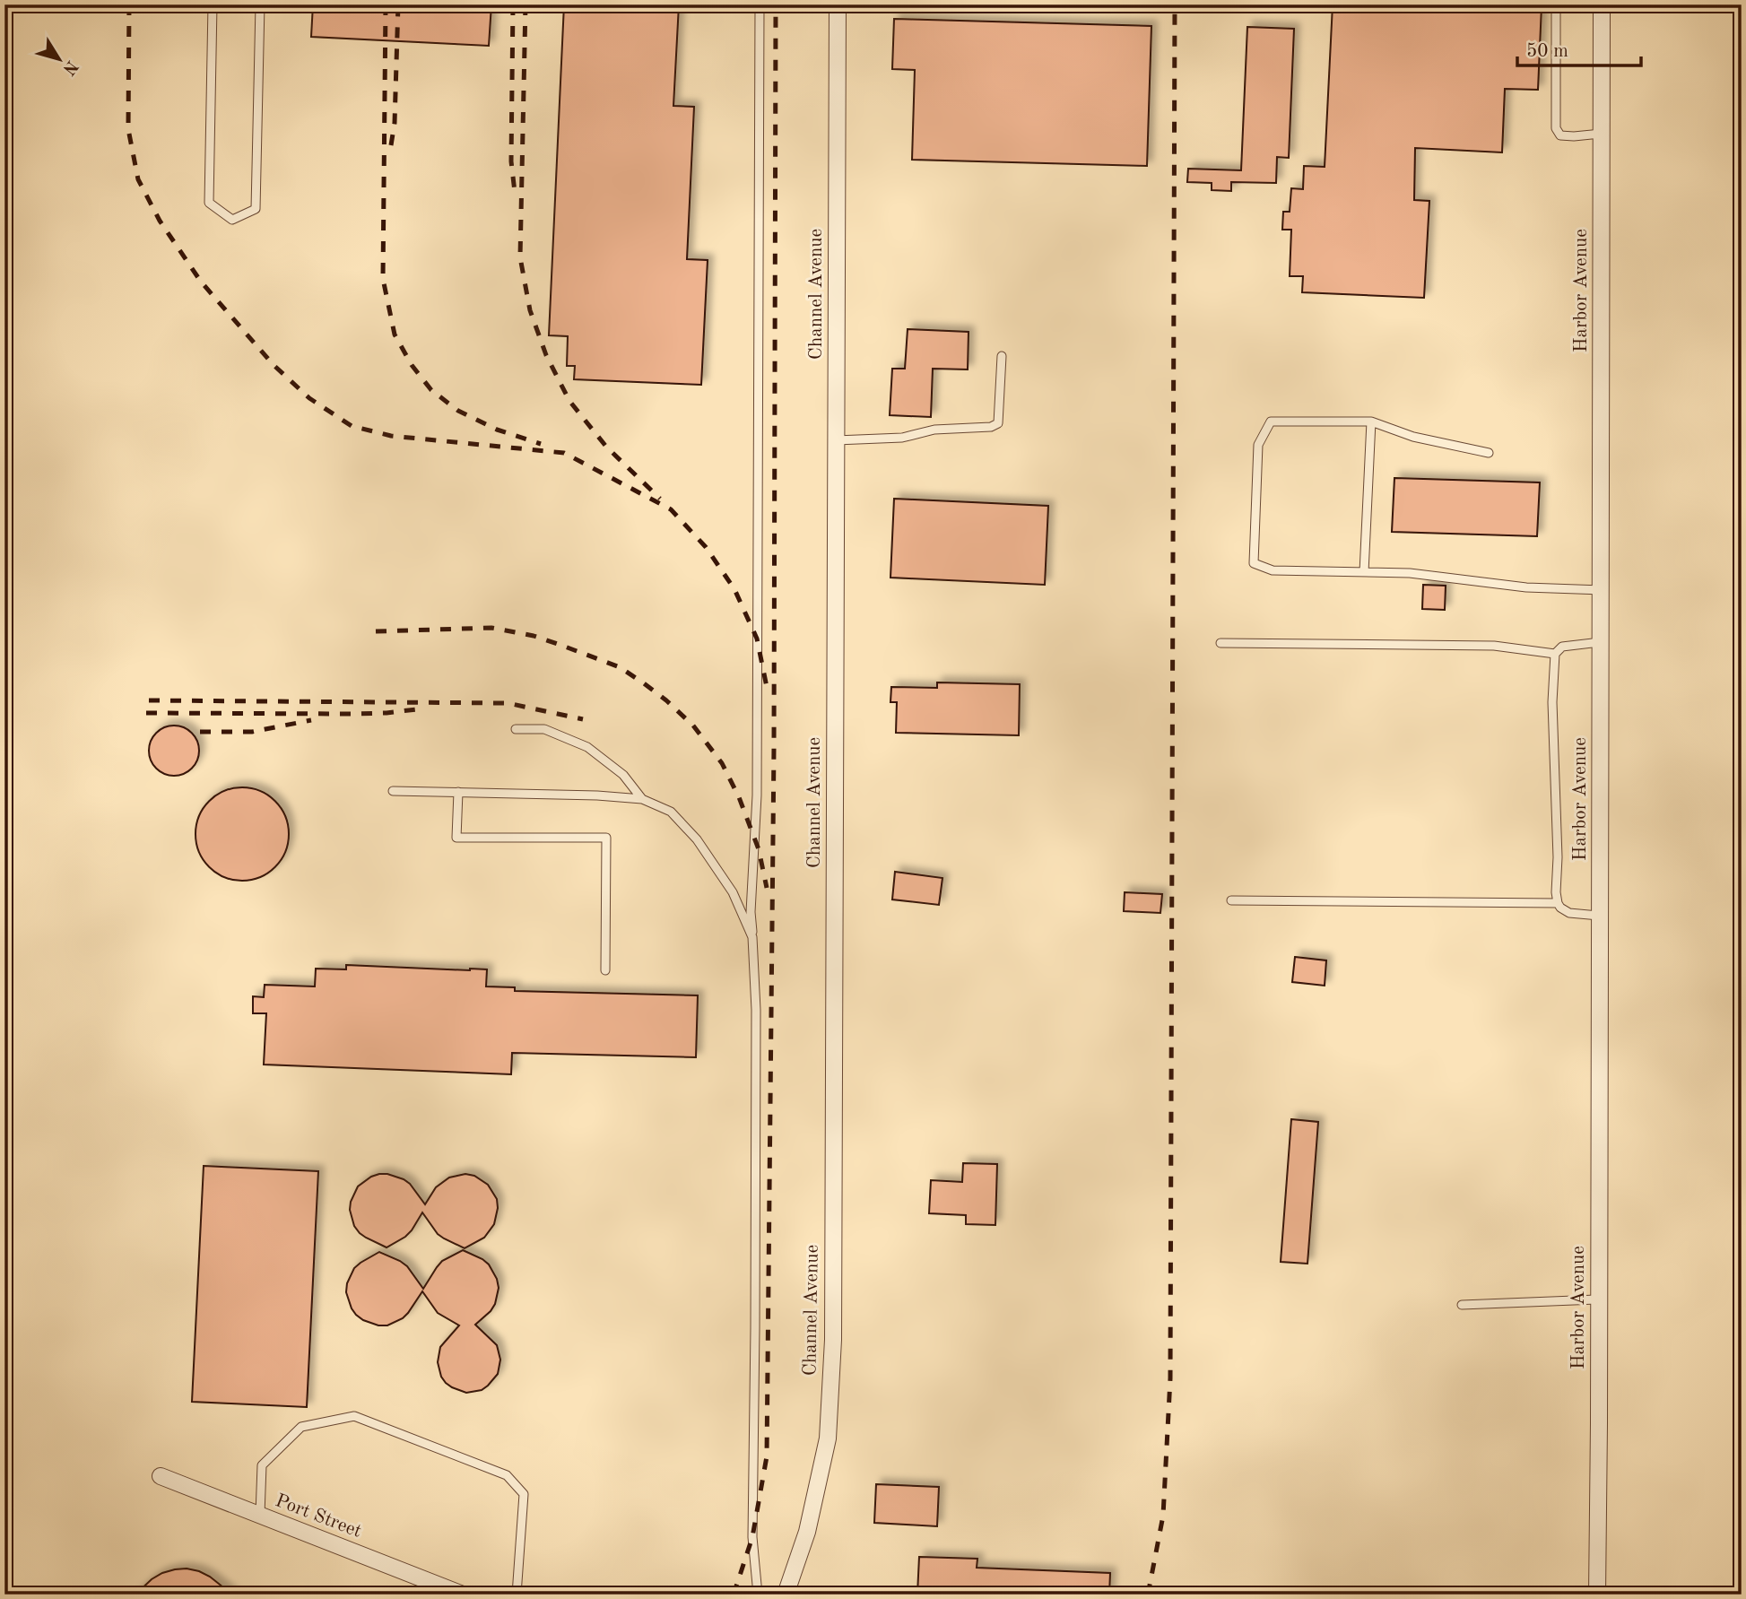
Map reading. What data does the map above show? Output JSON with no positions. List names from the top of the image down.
{
  "streets": {
    "street": ["Harbor Avenue", "Channel Avenue", "Port Street"]
  },
  "scale_bar": "50 m",
  "north": "bottom right"
}
